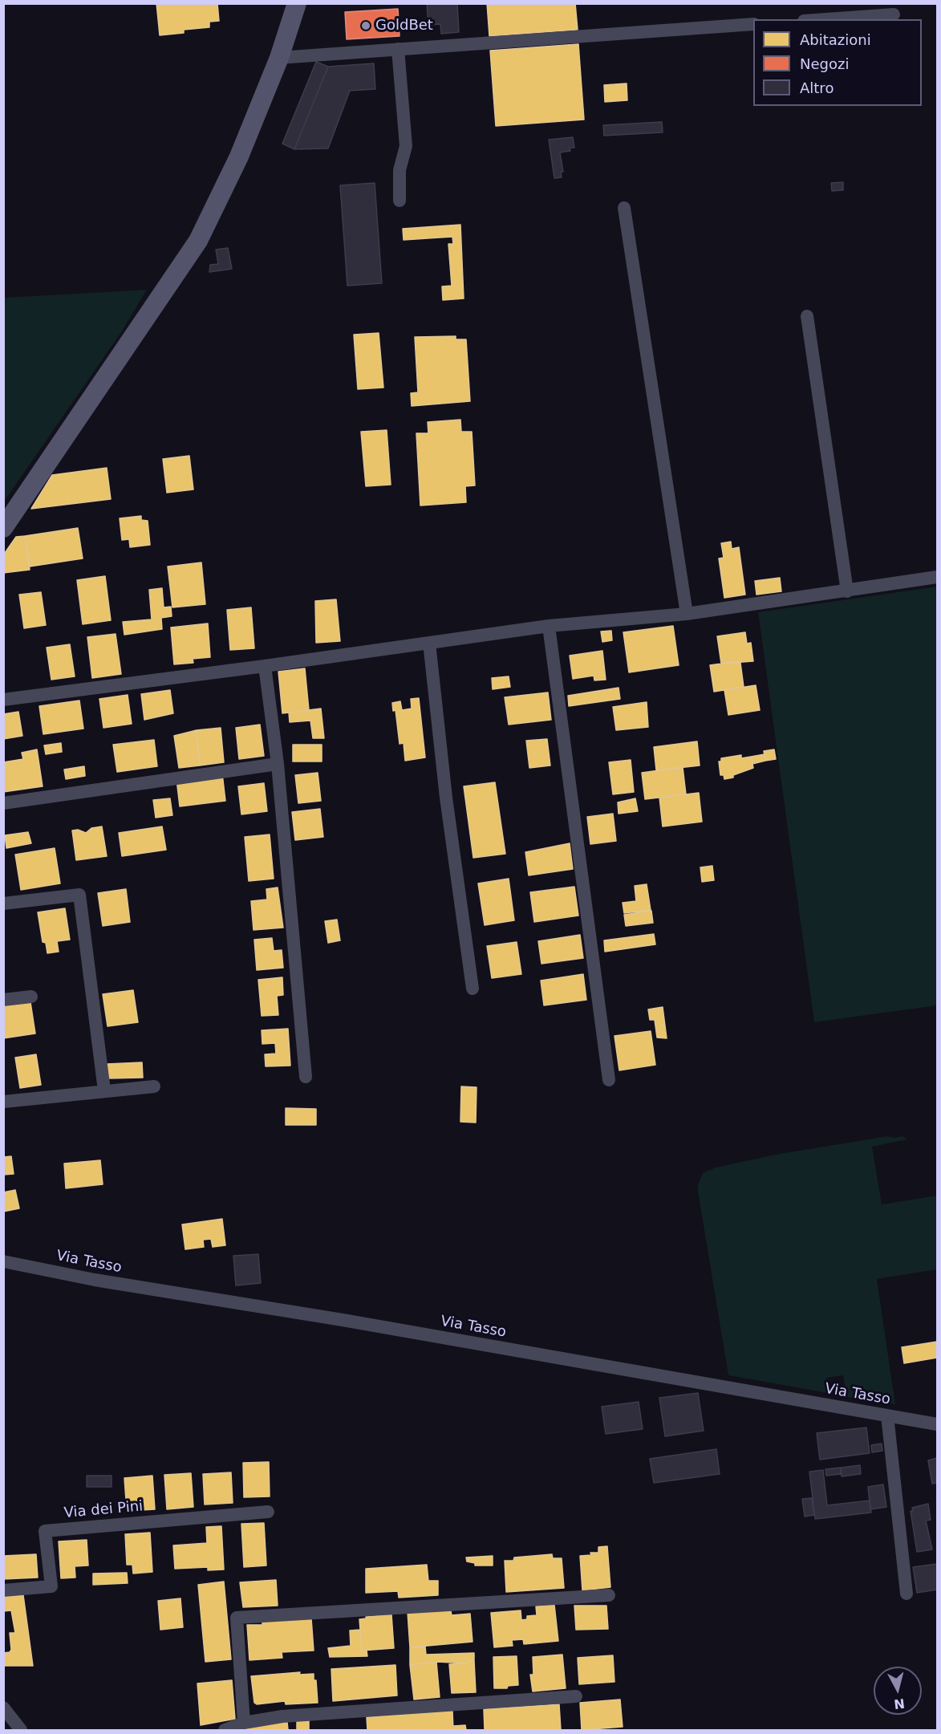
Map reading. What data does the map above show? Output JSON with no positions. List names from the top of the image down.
{
  "streets": {
    "street": ["Via Tasso", "Via dei Pini"]
  },
  "places": ["GoldBet"],
  "legend": ["Abitazioni", "Negozi", "Altro"],
  "north": "bottom"
}
